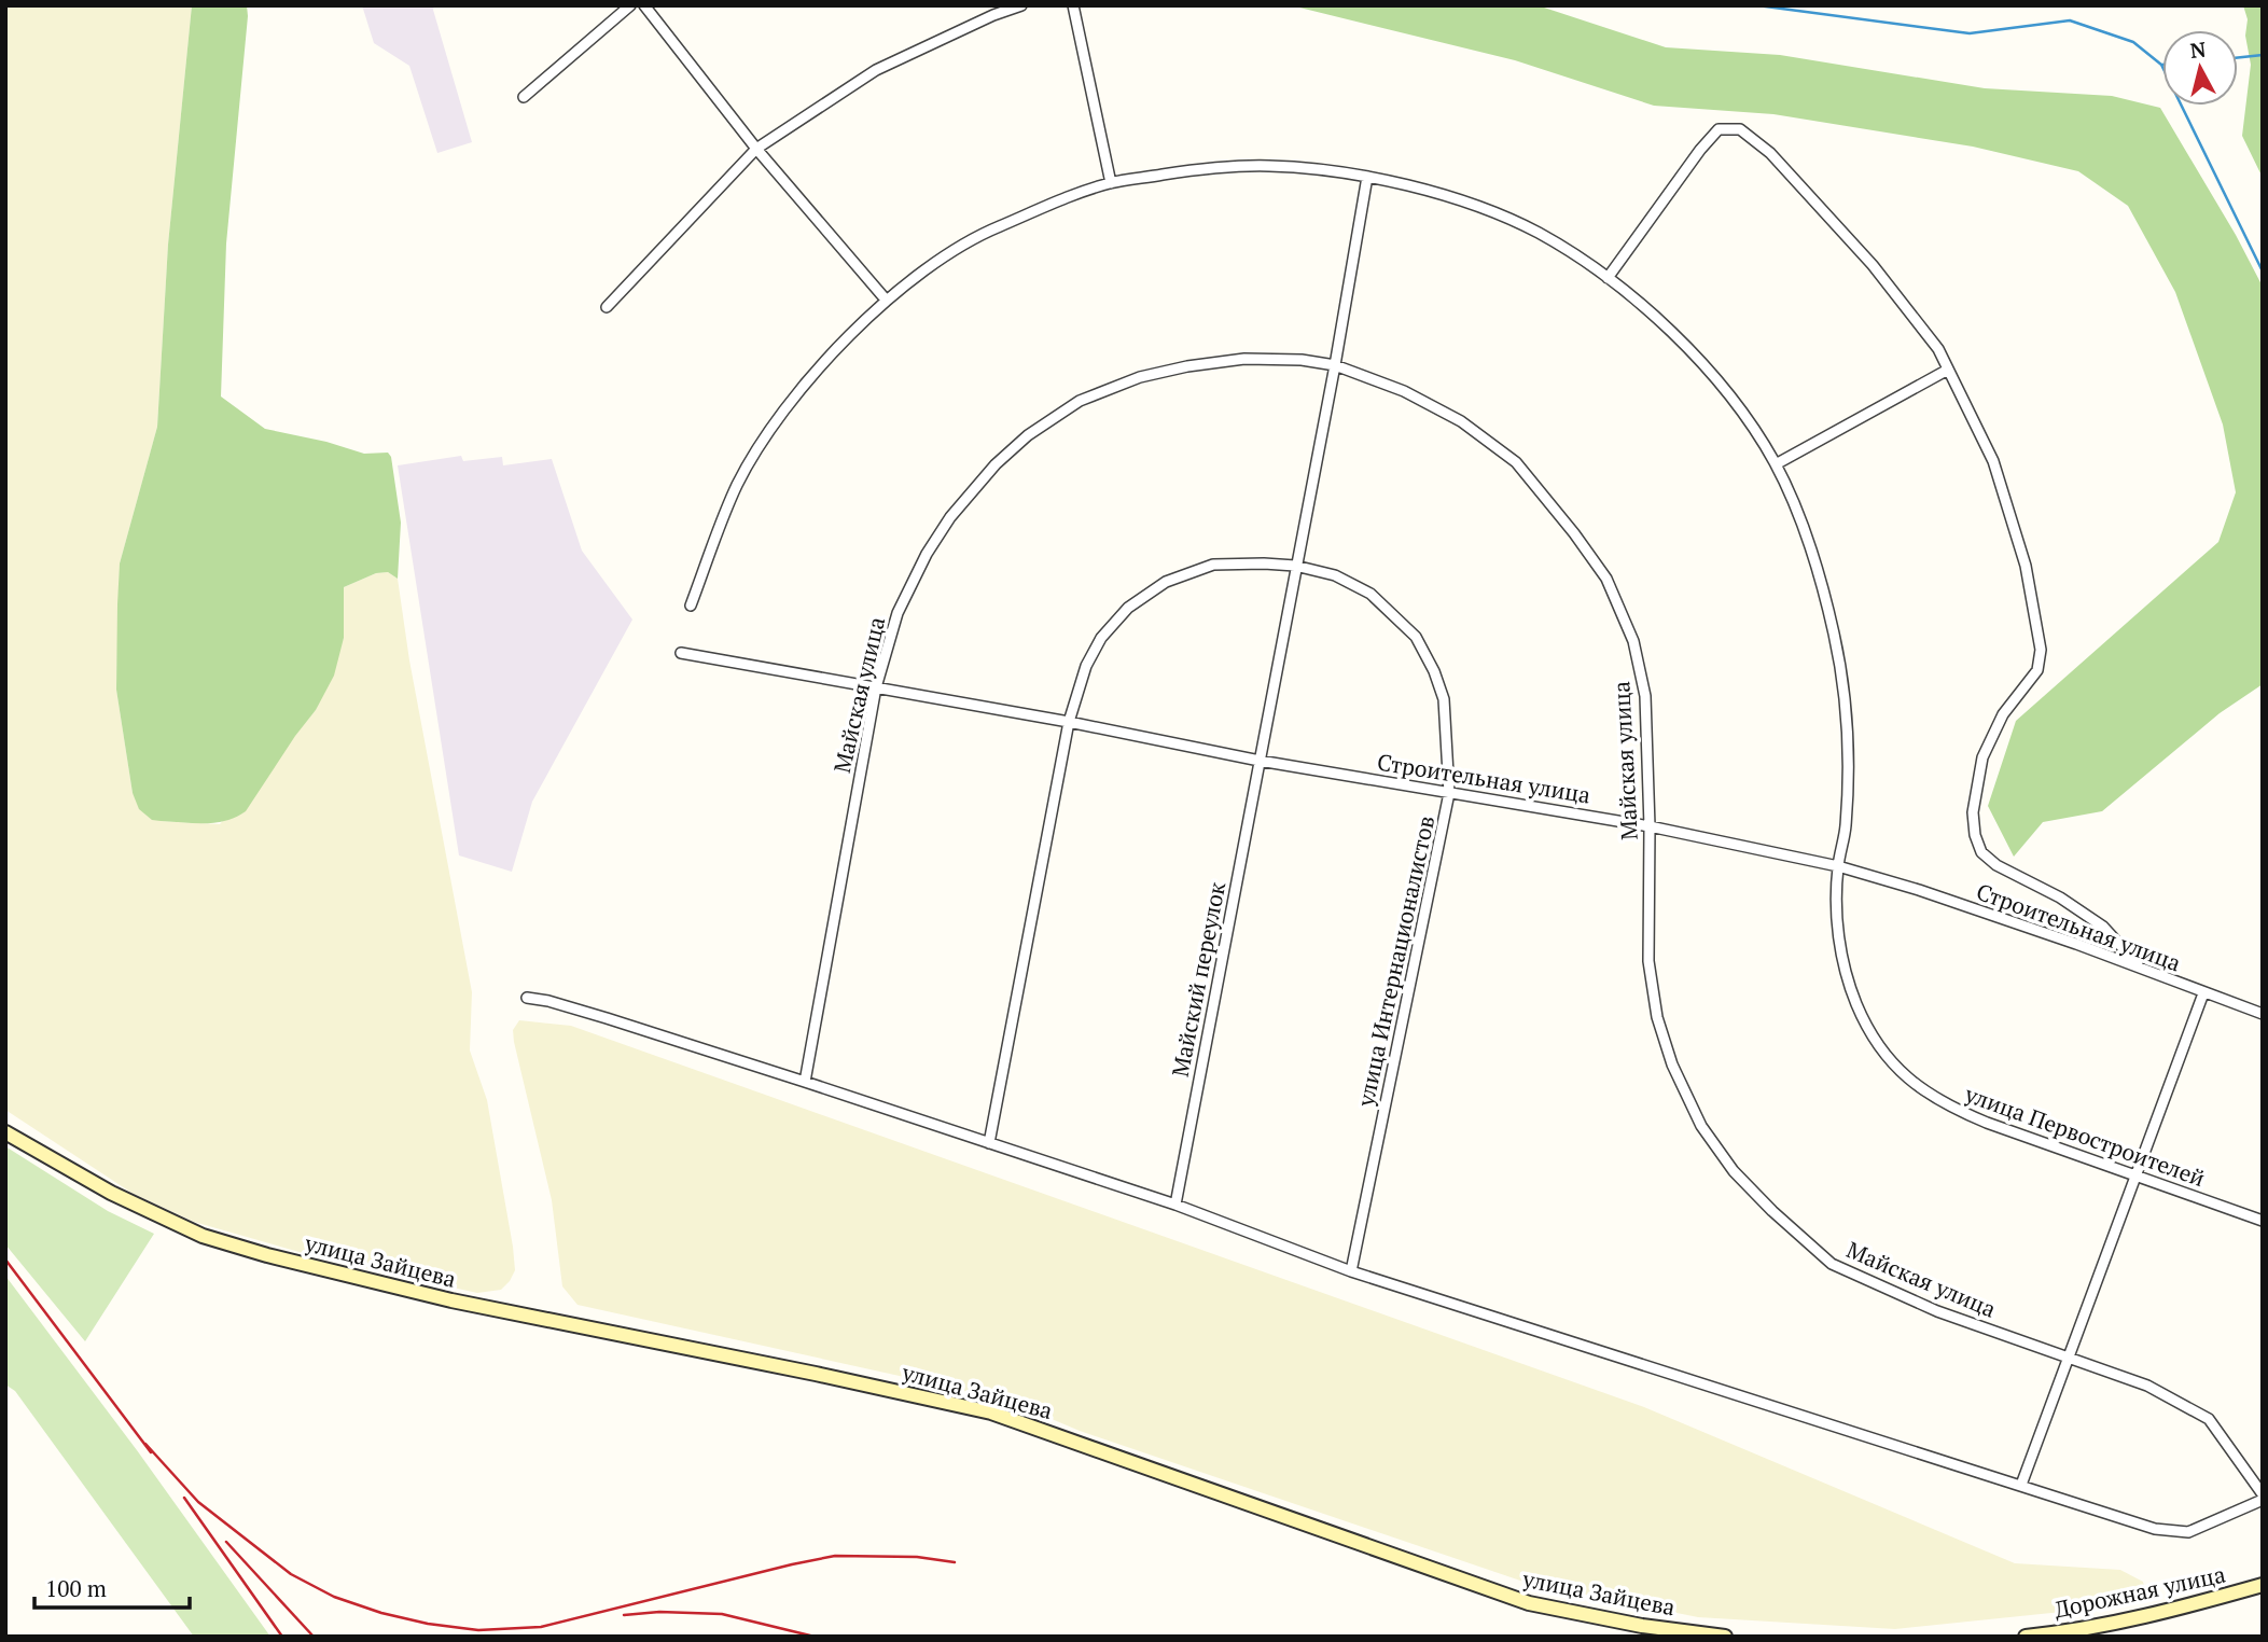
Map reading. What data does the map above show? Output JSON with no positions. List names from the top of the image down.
{
  "streets": {
    "street": [
      "Майская улица",
      "Строительная улица",
      "улица Интернационалистов",
      "Майский переулок",
      "улица Первостроителей",
      "улица Зайцева",
      "Дорожная улица"
    ]
  },
  "crossings": [
    ["Майская улица", "Строительная улица"],
    ["Майская улица", "Майский переулок"],
    ["Строительная улица", "улица Интернационалистов"],
    ["Строительная улица", "Майский переулок"],
    ["Строительная улица", "улица Первостроителей"],
    ["улица Интернационалистов", "Майский переулок"],
    ["Майский переулок", "улица Первостроителей"]
  ],
  "scale_bar": "100 m",
  "north": "top"
}
